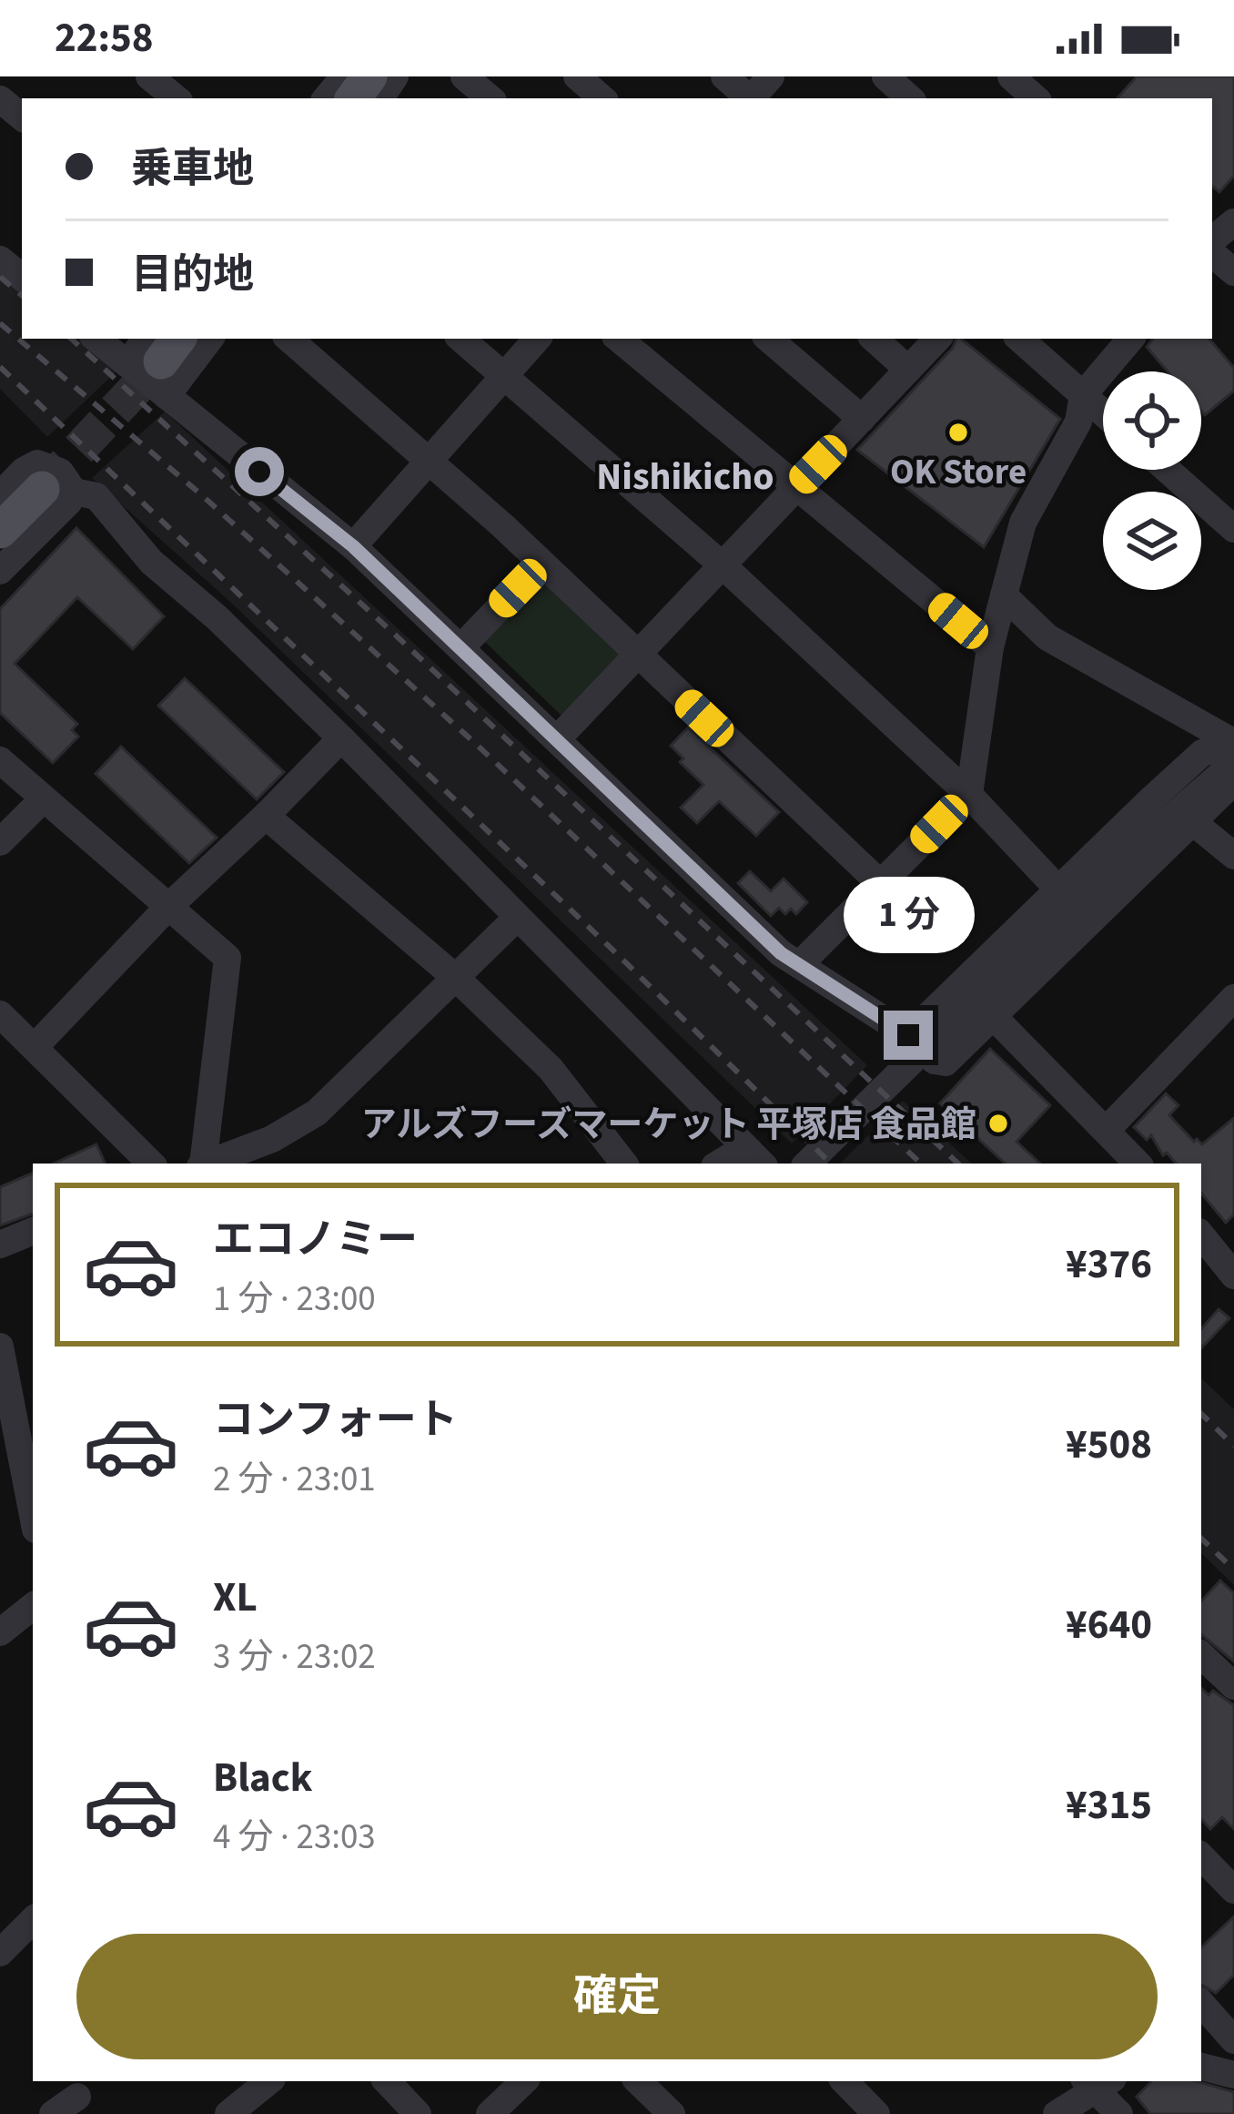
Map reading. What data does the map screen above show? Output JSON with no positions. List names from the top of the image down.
{
  "districts": ["Nishikicho"],
  "places": ["OK Store", "アルズフーズマーケット 平塚店 食品館"],
  "page": {
    "status": "22:58",
    "banner": ["乗車地", "目的地"],
    "bubble": "1 分",
    "list": [
      {
        "name": "エコノミー",
        "note": "1 分 · 23:00",
        "value": "¥376"
      },
      {
        "name": "コンフォート",
        "note": "2 分 · 23:01",
        "value": "¥508"
      },
      {
        "name": "XL",
        "note": "3 分 · 23:02",
        "value": "¥640"
      },
      {
        "name": "Black",
        "note": "4 分 · 23:03",
        "value": "¥315"
      }
    ],
    "buttons": "確定"
  }
}
